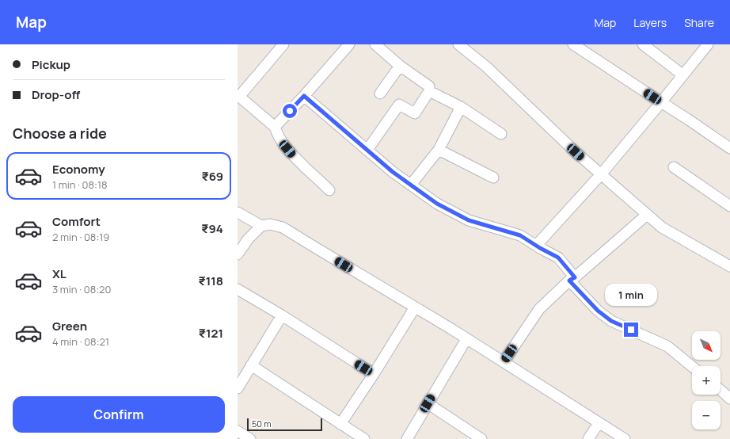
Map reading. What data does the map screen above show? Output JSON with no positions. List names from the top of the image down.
{
  "scale_bar": "50 m",
  "north": "bottom right",
  "page": {
    "header": "Map",
    "nav": ["Map", "Layers", "Share"],
    "banner": ["Pickup", "Drop-off"],
    "heading": "Choose a ride",
    "list": [
      {
        "name": "Economy",
        "note": "1 min · 08:18",
        "value": "₹69"
      },
      {
        "name": "Comfort",
        "note": "2 min · 08:19",
        "value": "₹94"
      },
      {
        "name": "XL",
        "note": "3 min · 08:20",
        "value": "₹118"
      },
      {
        "name": "Green",
        "note": "4 min · 08:21",
        "value": "₹121"
      }
    ],
    "bubble": "1 min",
    "map_buttons": ["+", "−"],
    "buttons": "Confirm",
    "scale": "50 m"
  }
}
